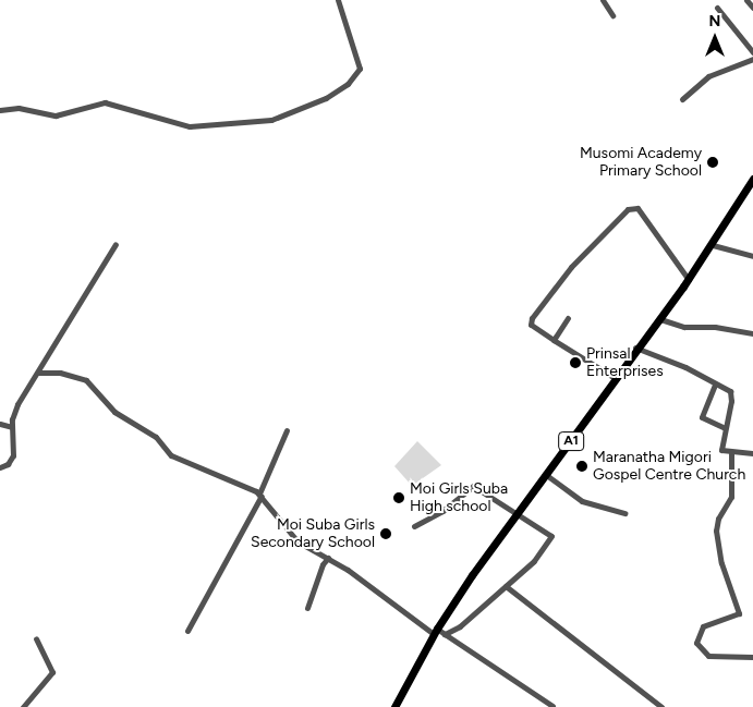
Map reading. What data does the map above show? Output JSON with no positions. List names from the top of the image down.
{
  "streets": {
    "highway": ["A1"]
  },
  "places": [
    "Musomi Academy Primary School",
    "Prinsal Enterprises",
    "Maranatha Migori Gospel Centre Church",
    "Moi Girls Suba High school",
    "Moi Suba Girls Secondary School"
  ],
  "north": "top"
}
